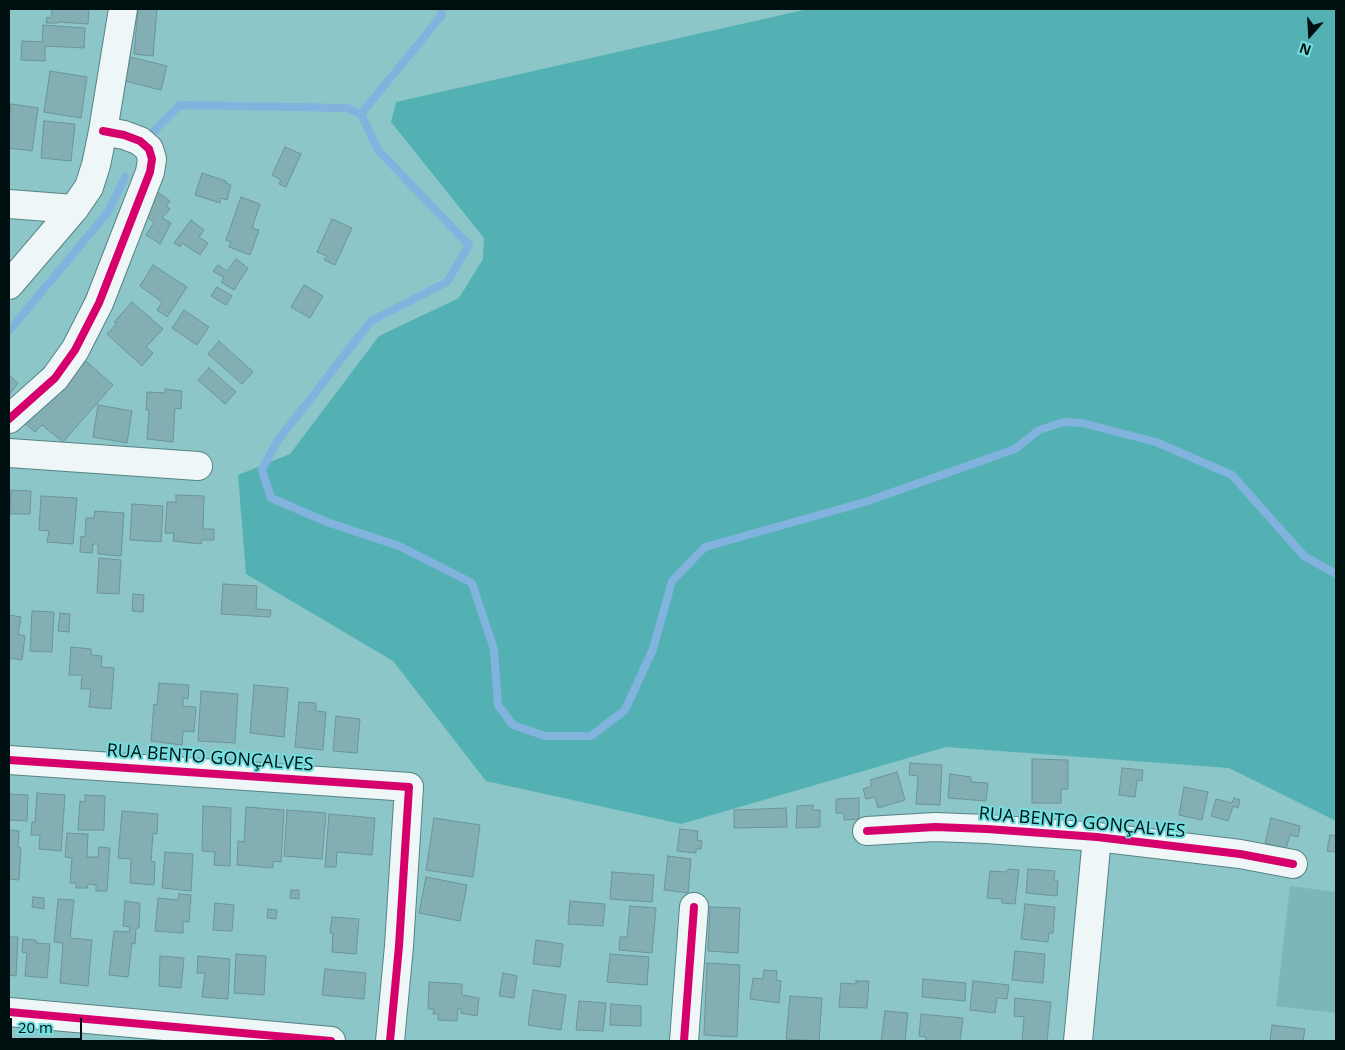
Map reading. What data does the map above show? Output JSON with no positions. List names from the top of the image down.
{
  "streets": {
    "street": ["RUA BENTO GONÇALVES"]
  },
  "scale_bar": "20 m",
  "north": "bottom"
}
